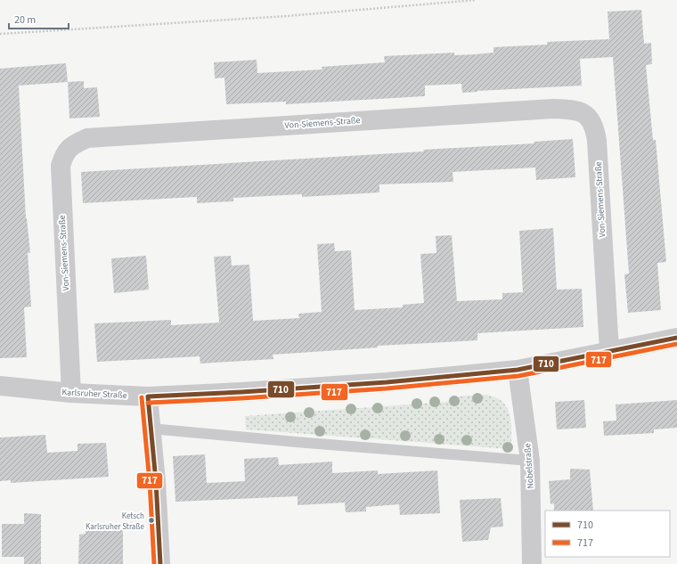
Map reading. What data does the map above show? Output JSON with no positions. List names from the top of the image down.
{
  "streets": {
    "street": ["Von-Siemens-Straße", "Karlsruher Straße", "Nobelstraße"]
  },
  "crossings": [
    ["Von-Siemens-Straße", "Karlsruher Straße"],
    ["Karlsruher Straße", "Nobelstraße"]
  ],
  "places": ["Ketsch Karlsruher Straße"],
  "lines": ["transit line 710", "transit line 717"],
  "legend": ["710", "717"],
  "scale_bar": "20 m"
}
